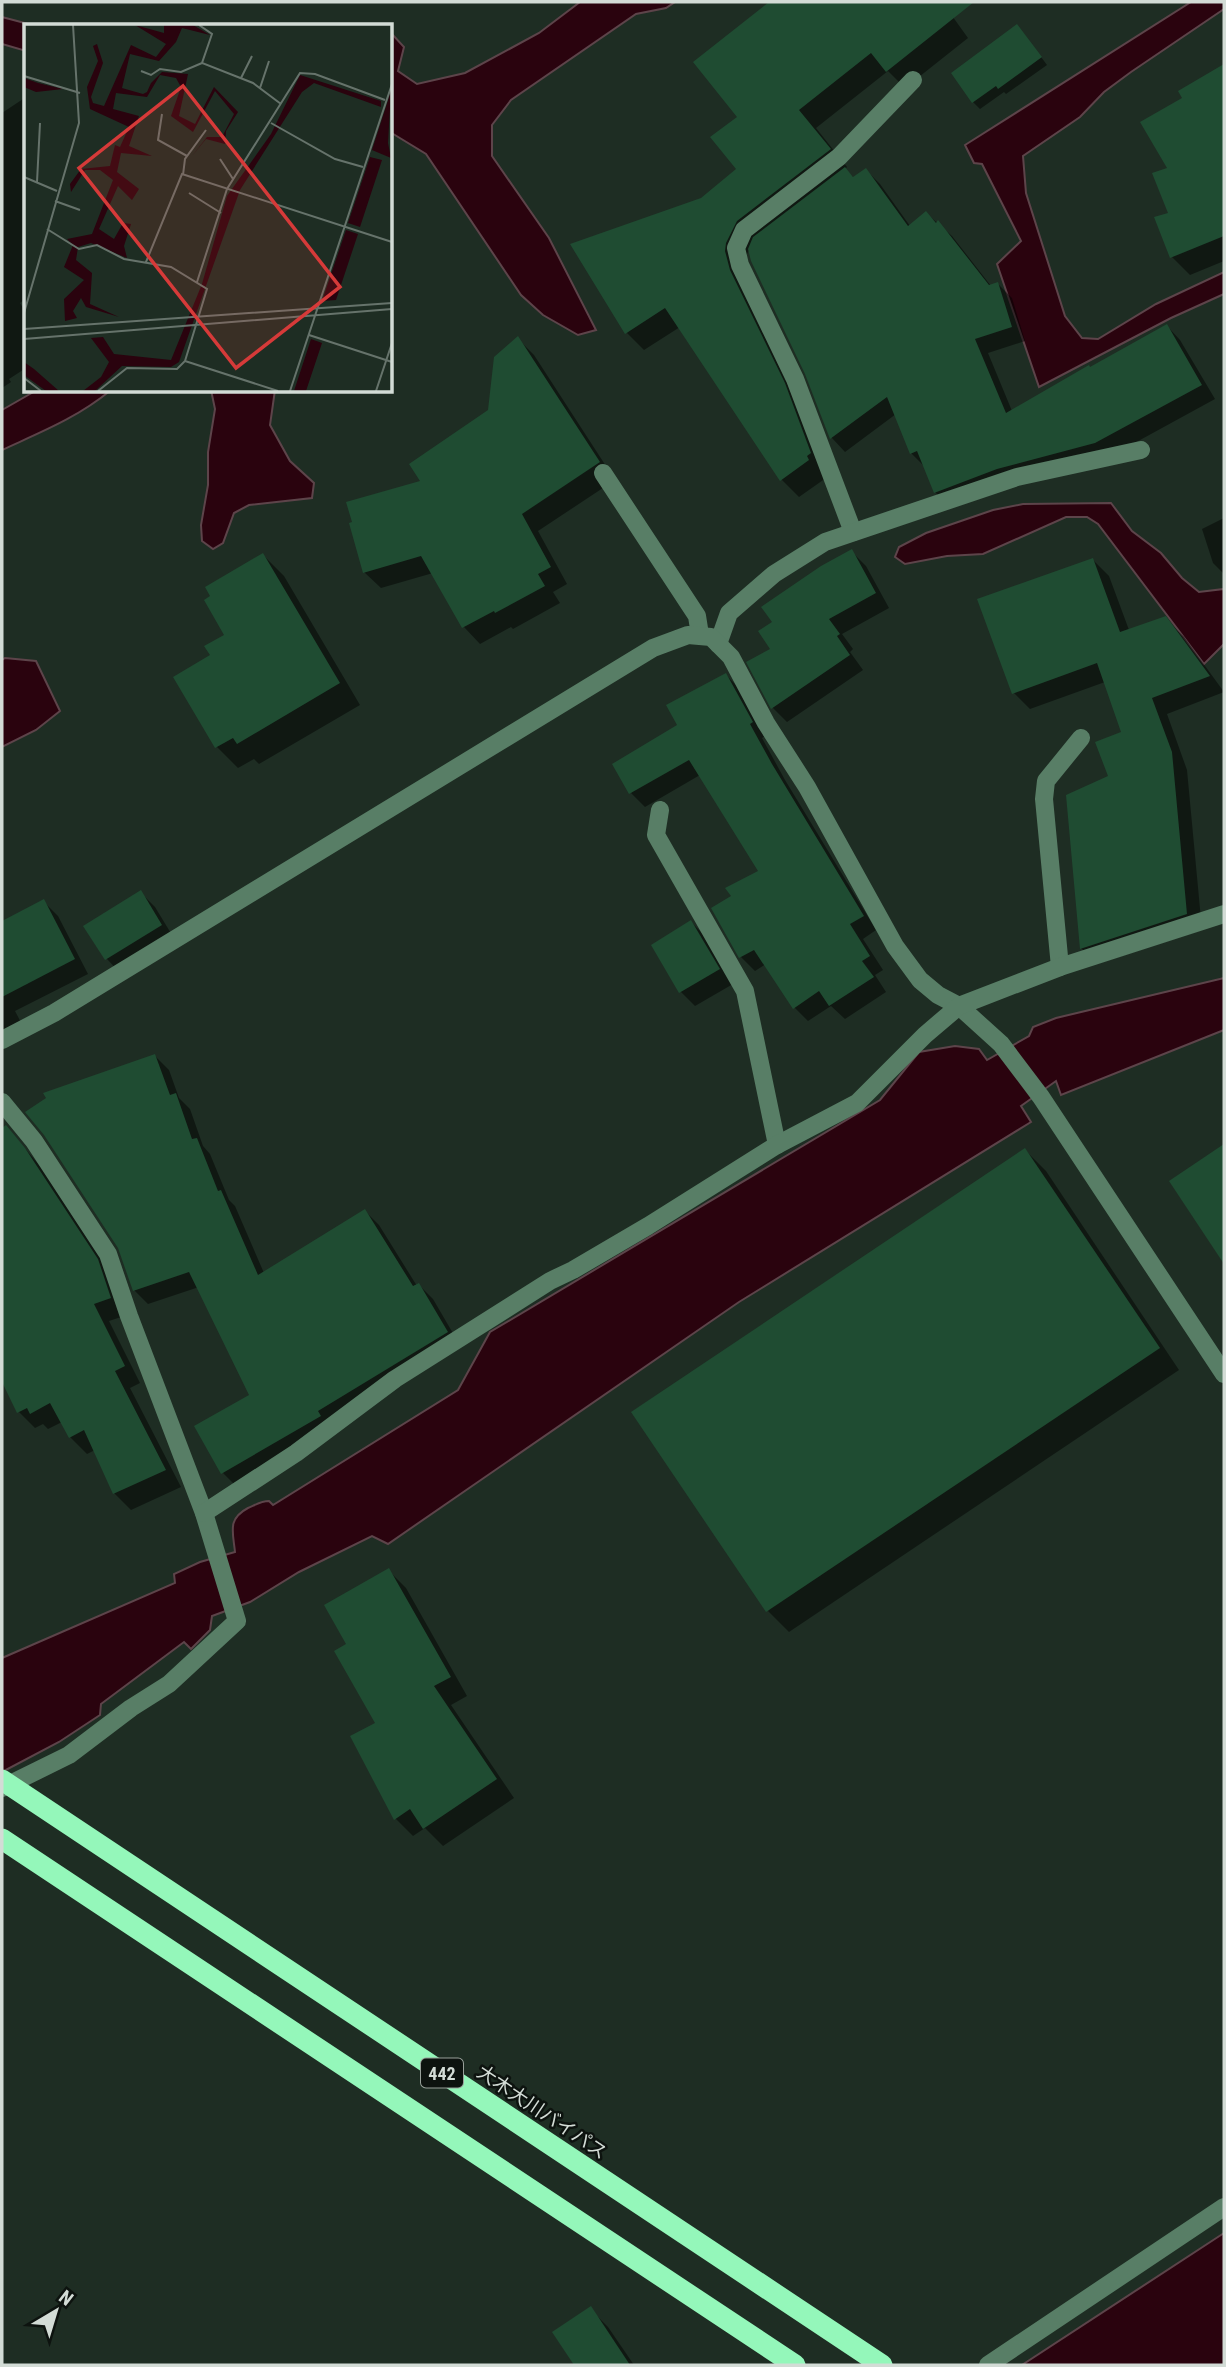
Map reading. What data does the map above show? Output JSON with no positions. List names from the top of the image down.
{
  "streets": {
    "highway": ["442", "大木大川バイパス"]
  },
  "north": "top right"
}
